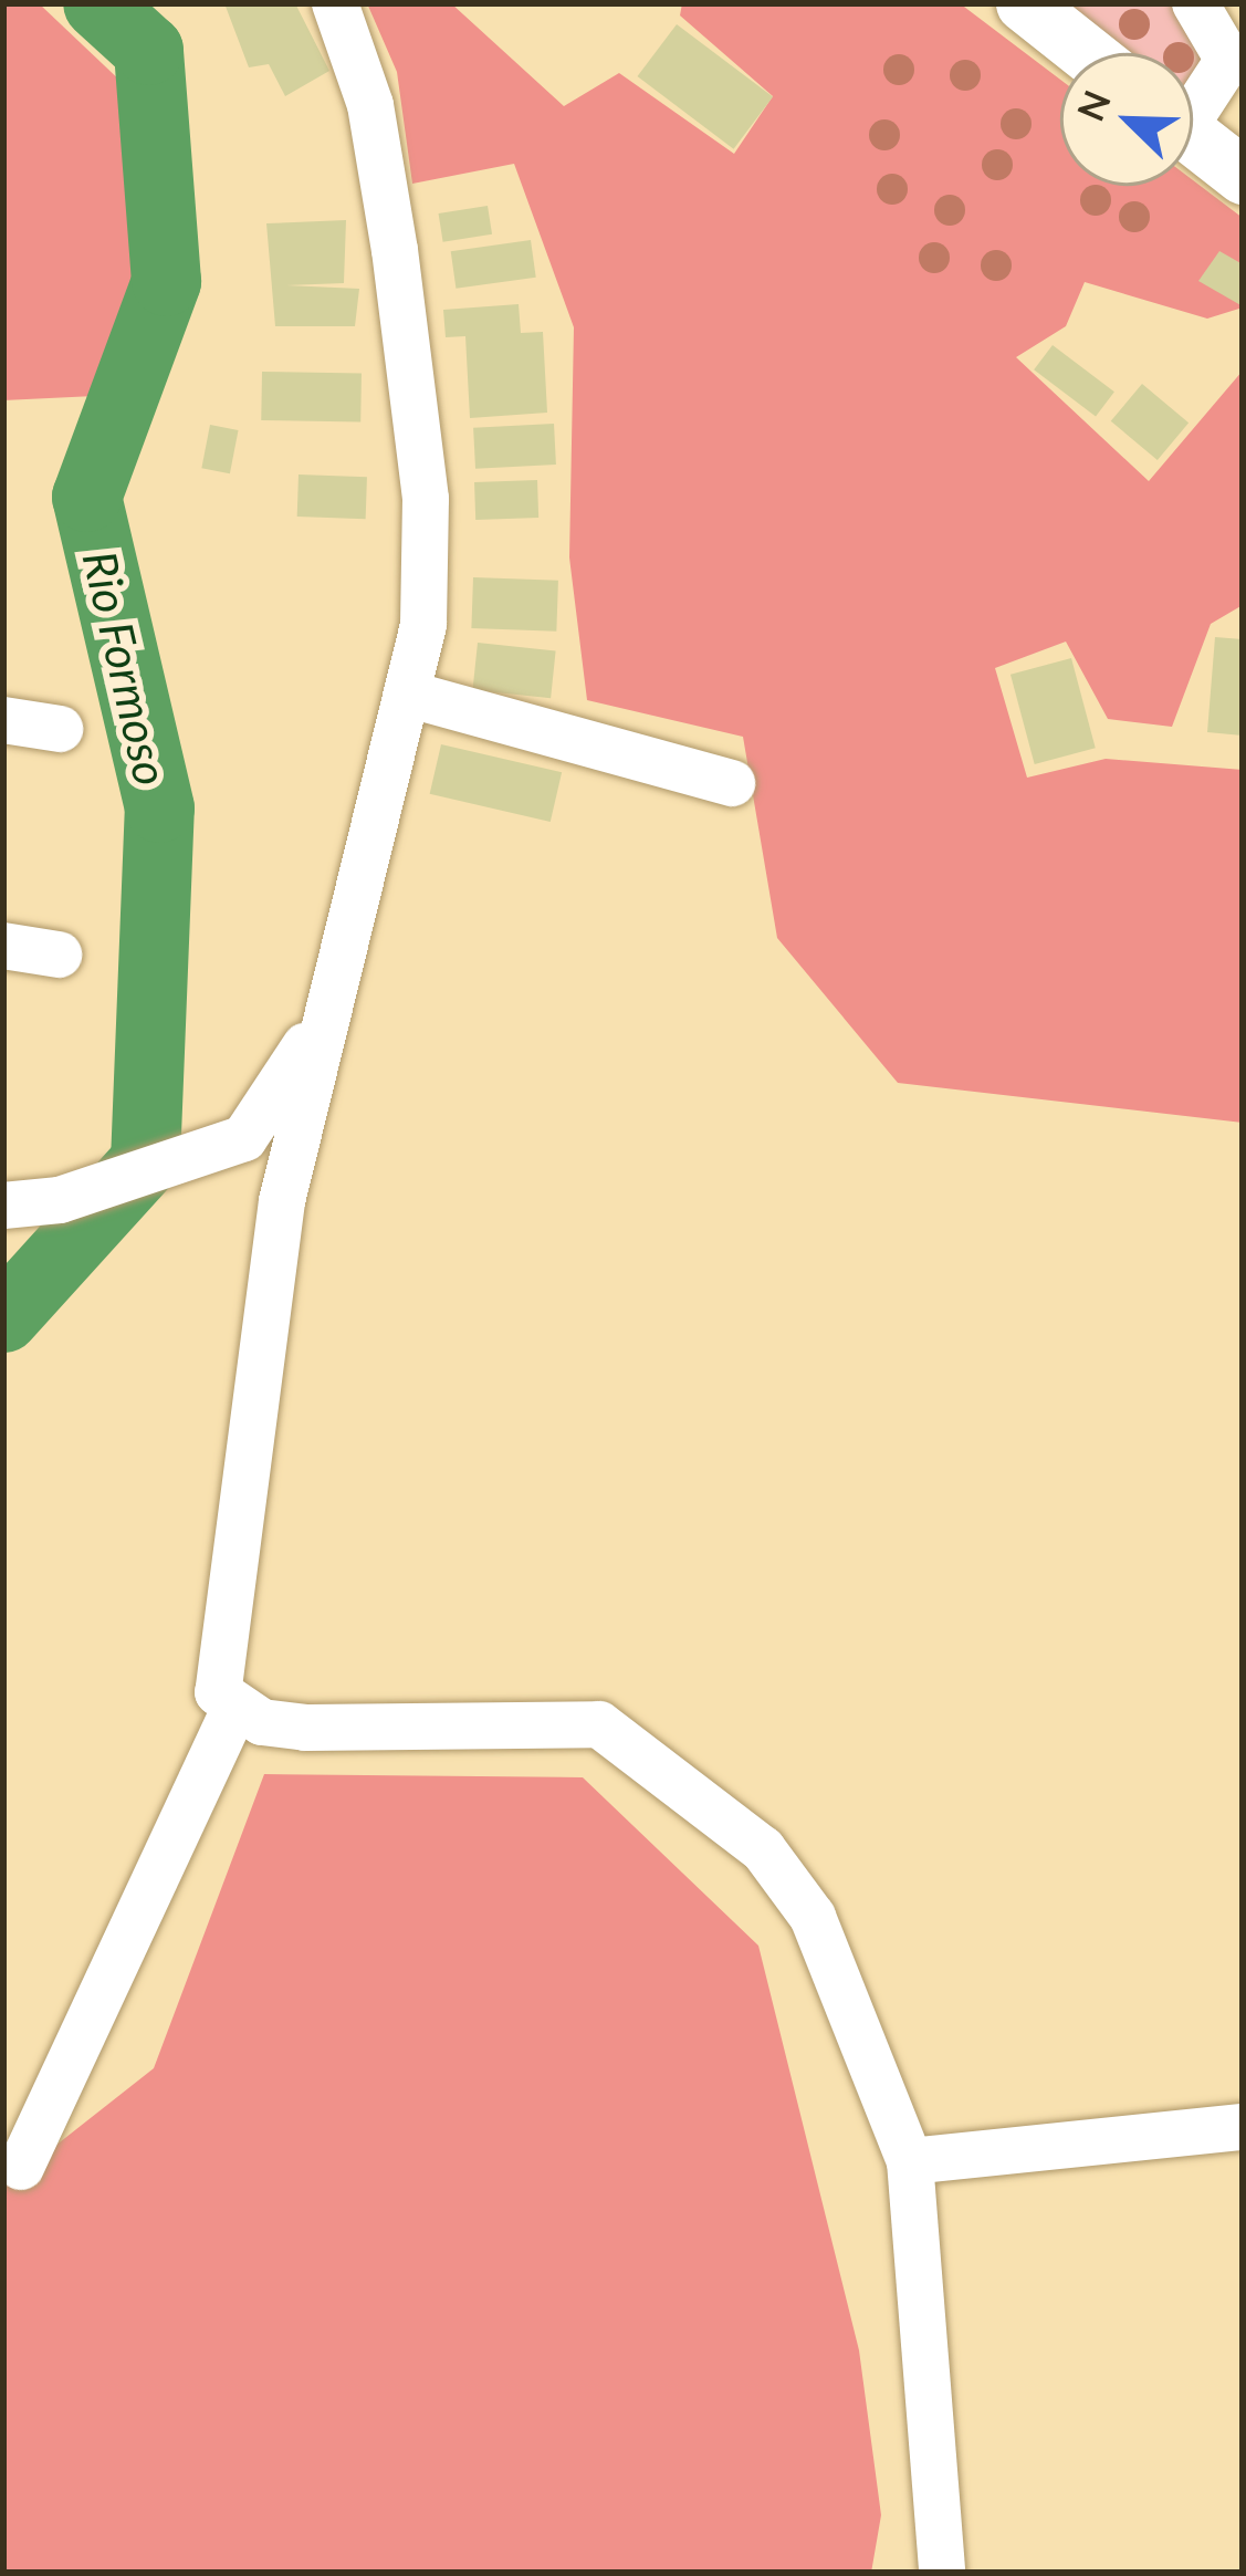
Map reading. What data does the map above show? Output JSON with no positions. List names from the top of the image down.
{
  "water": ["Rio Formoso"],
  "north": "top left"
}
